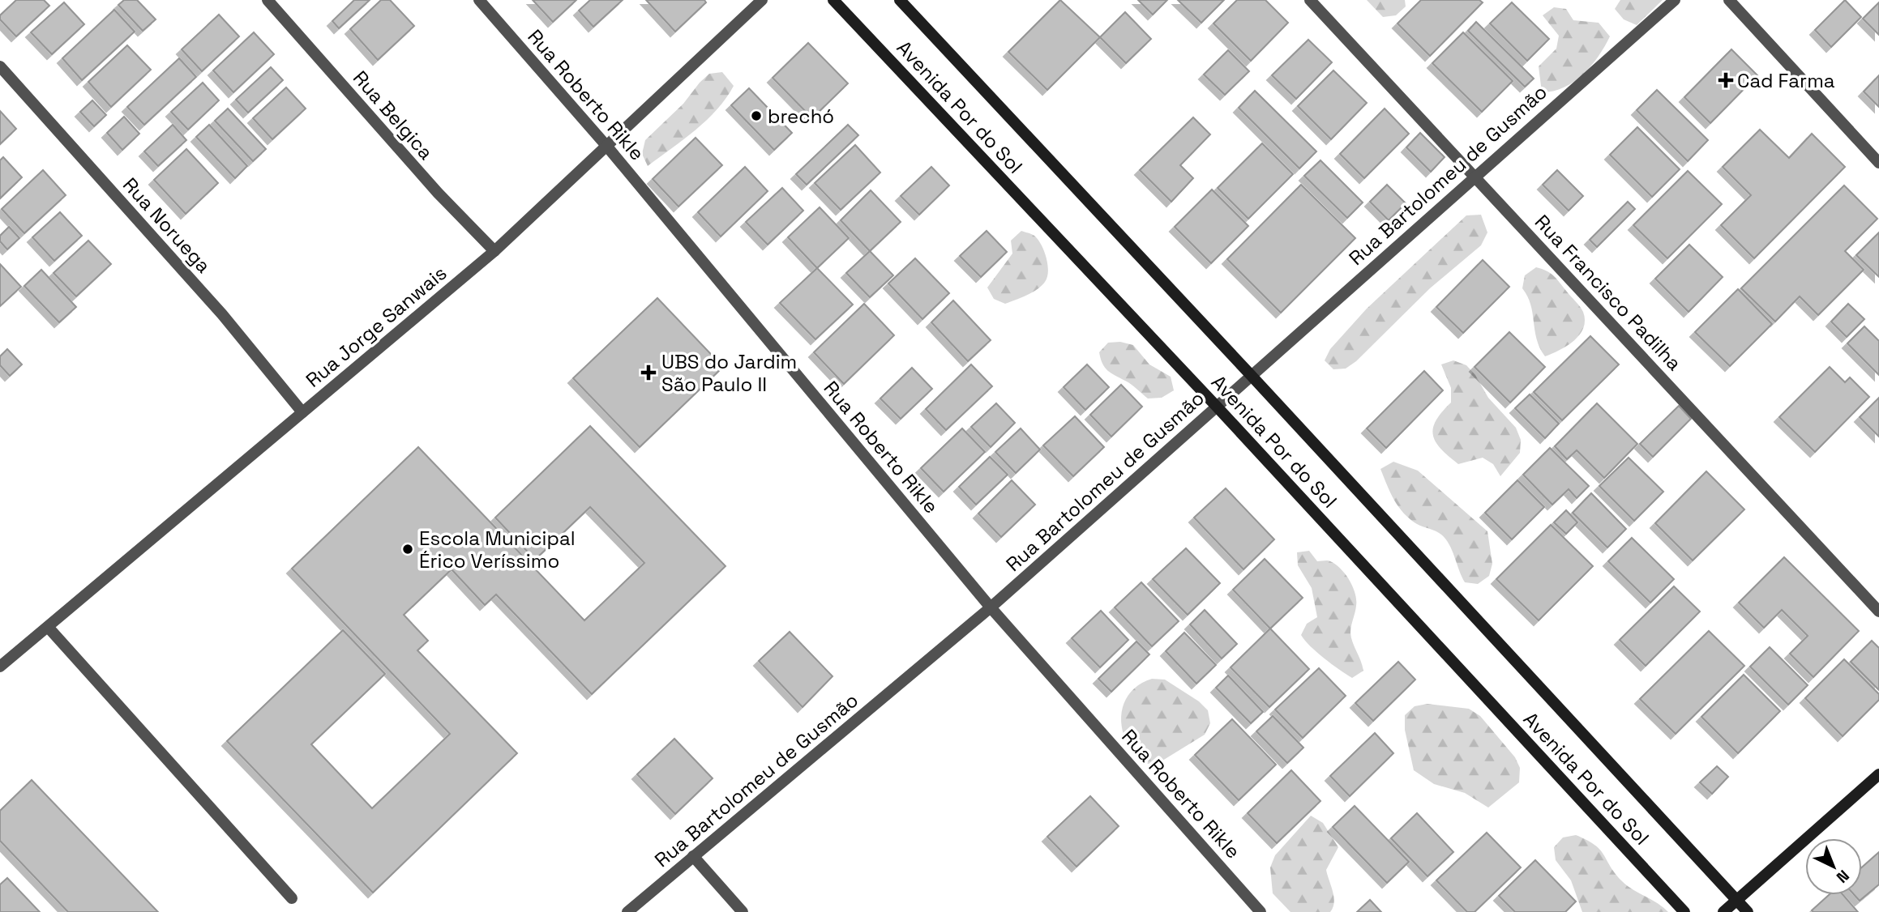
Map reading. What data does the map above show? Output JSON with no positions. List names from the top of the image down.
{
  "streets": {
    "street": [
      "Rua Roberto Rikle",
      "Avenida Por do Sol",
      "Rua Belgica",
      "Rua Bartolomeu de Gusmão",
      "Rua Noruega",
      "Rua Francisco Padilha",
      "Rua Jorge Sanwais"
    ]
  },
  "crossings": [
    ["Rua Roberto Rikle", "Rua Bartolomeu de Gusmão"],
    ["Rua Roberto Rikle", "Rua Jorge Sanwais"],
    ["Avenida Por do Sol", "Rua Bartolomeu de Gusmão"],
    ["Rua Belgica", "Rua Jorge Sanwais"],
    ["Rua Bartolomeu de Gusmão", "Rua Francisco Padilha"],
    ["Rua Noruega", "Rua Jorge Sanwais"]
  ],
  "places": {
    "health": ["Cad Farma", "UBS do Jardim São Paulo II"],
    "other": ["brechó", "Escola Municipal Érico Veríssimo"]
  },
  "north": "bottom right"
}
